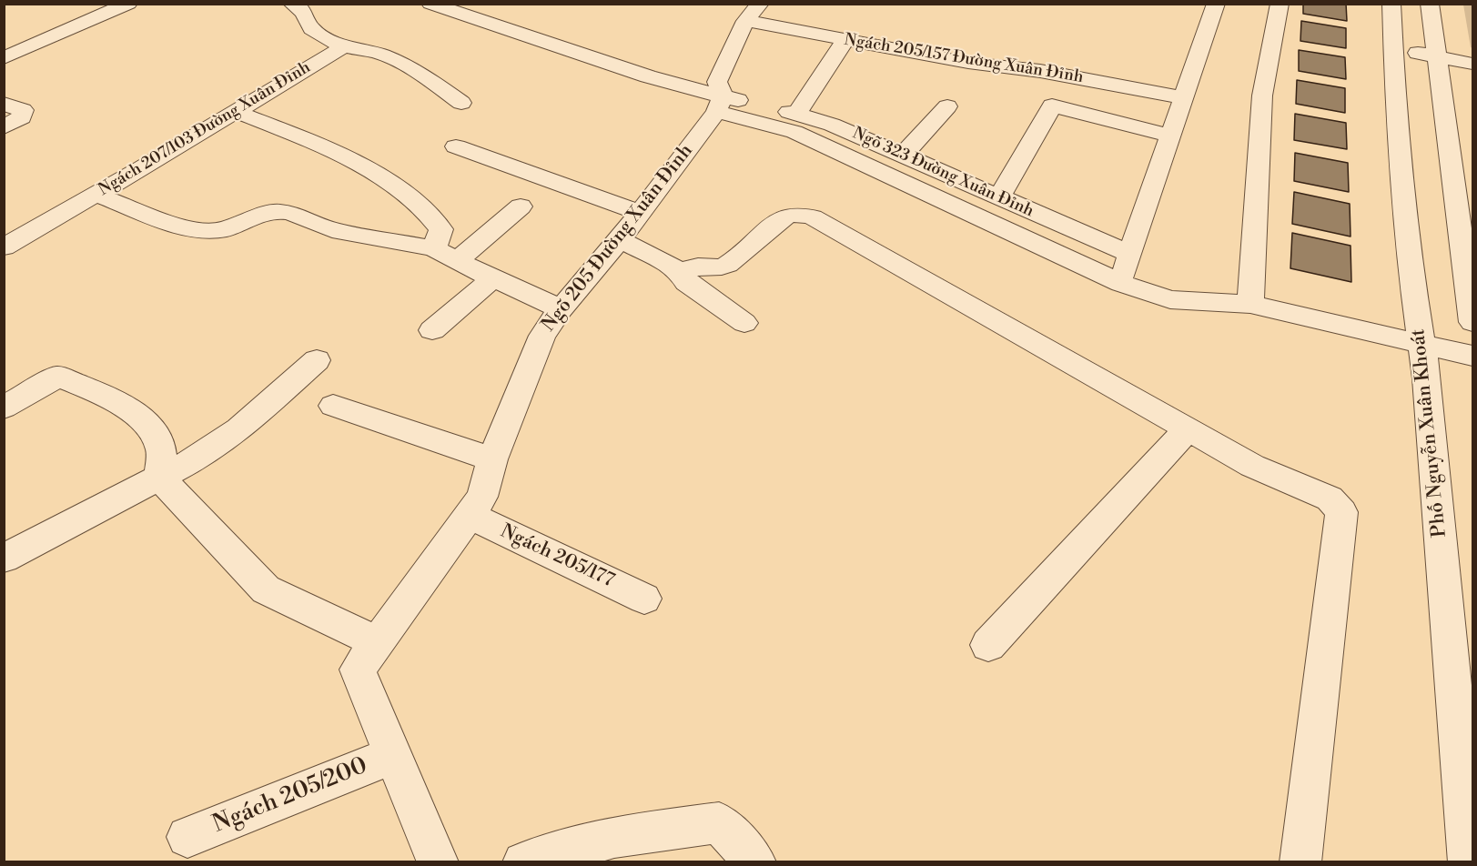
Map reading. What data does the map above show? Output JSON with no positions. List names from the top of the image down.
{
  "streets": {
    "street": [
      "Ngách 205/157 Đường Xuân Đỉnh",
      "Ngách 207/103 Đường Xuân Đỉnh",
      "Ngõ 323 Đường Xuân Đỉnh",
      "Ngõ 205 Đường Xuân Đỉnh",
      "Phố Nguyễn Xuân Khoát",
      "Ngách 205/177",
      "Ngách 205/200"
    ]
  },
  "crossings": [
    ["Ngõ 323 Đường Xuân Đỉnh", "Ngõ 205 Đường Xuân Đỉnh"],
    ["Ngõ 323 Đường Xuân Đỉnh", "Phố Nguyễn Xuân Khoát"],
    ["Ngõ 205 Đường Xuân Đỉnh", "Ngách 205/177"],
    ["Ngõ 205 Đường Xuân Đỉnh", "Ngách 205/200"]
  ]
}
